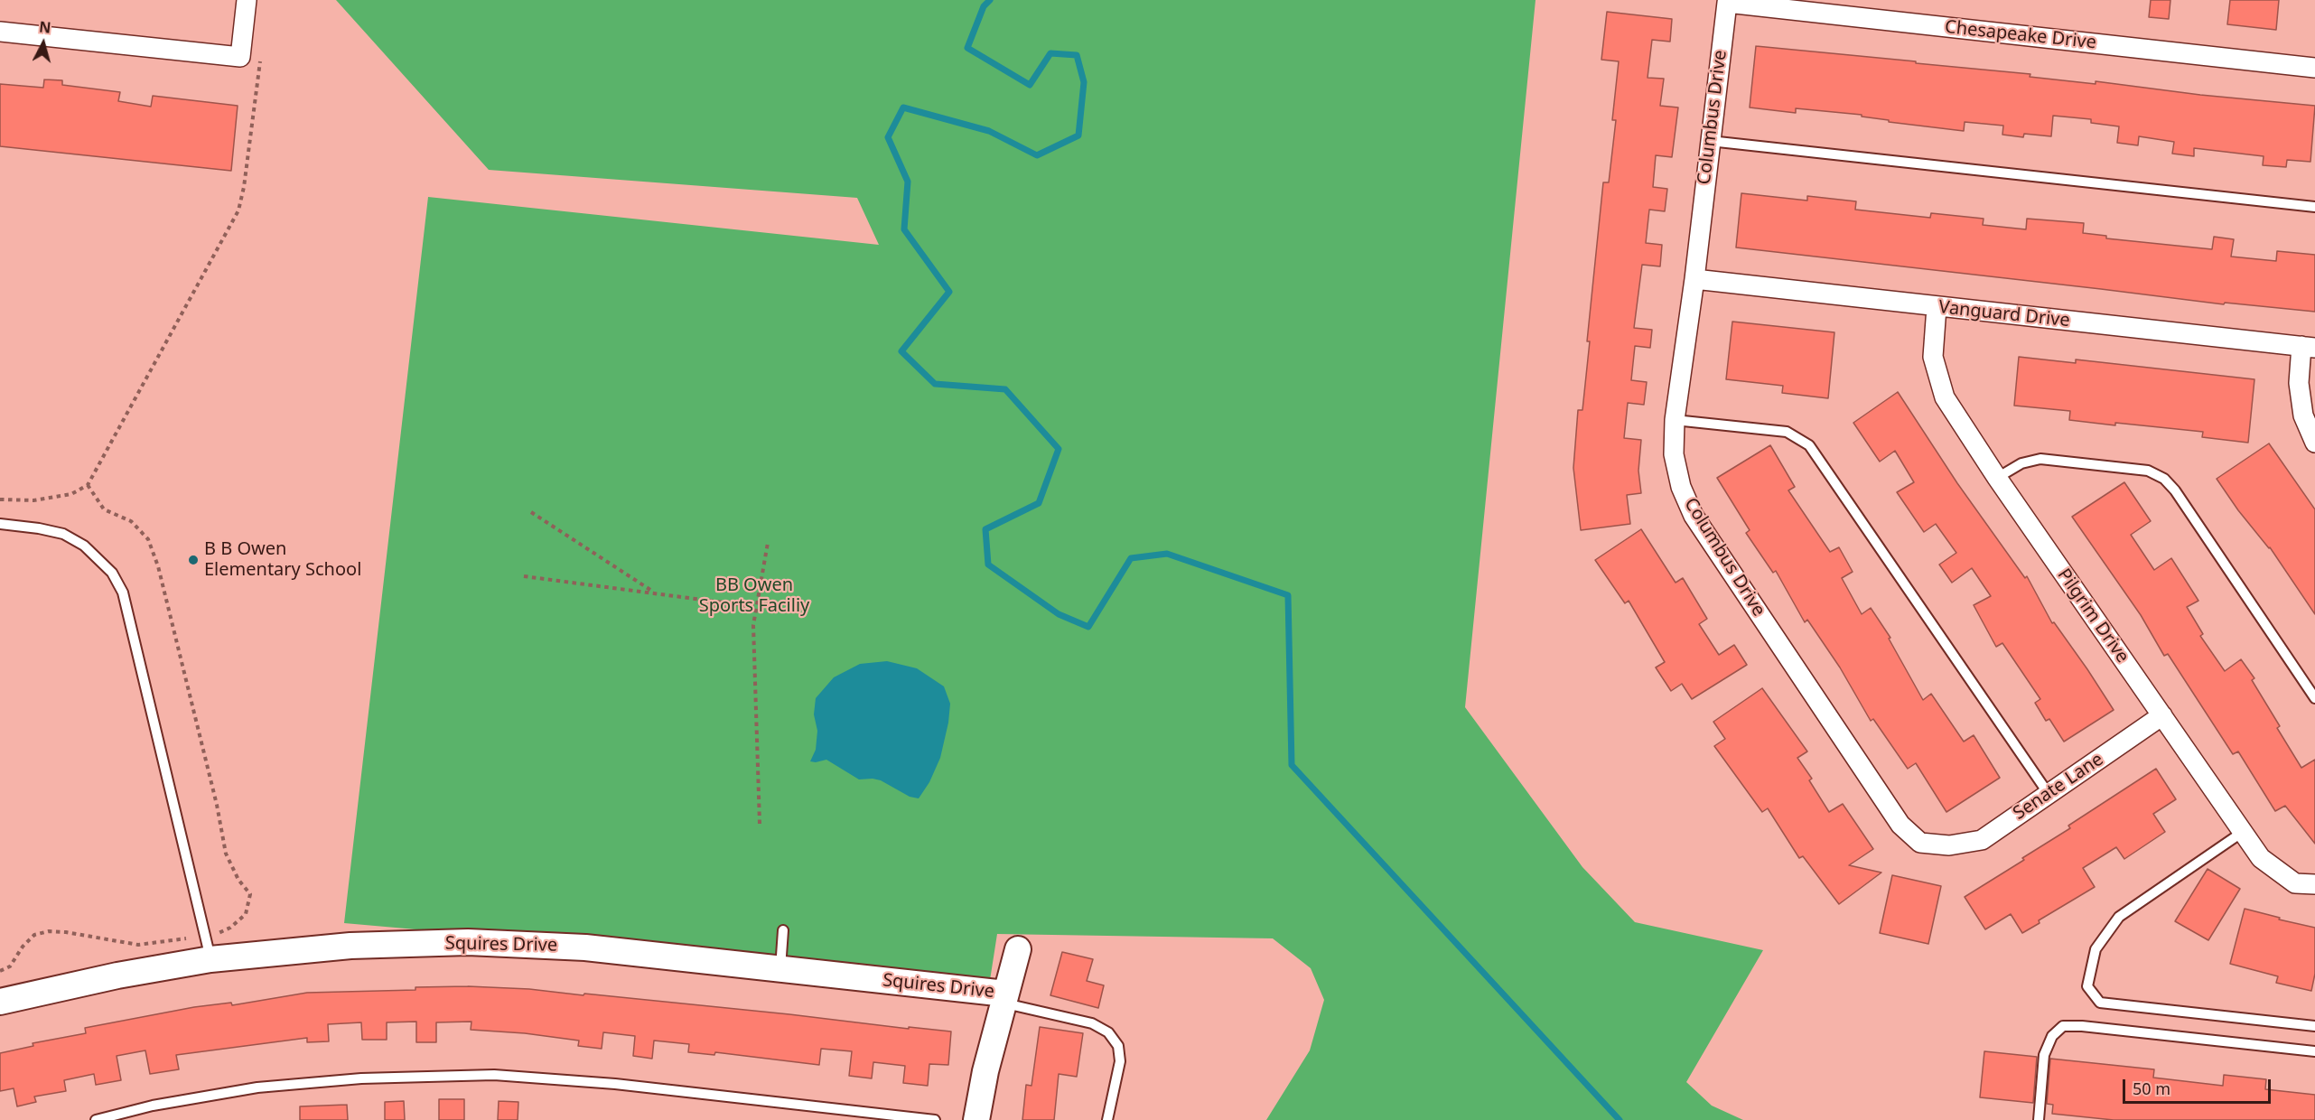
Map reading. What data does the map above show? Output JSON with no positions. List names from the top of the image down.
{
  "streets": {
    "street": [
      "Chesapeake Drive",
      "Columbus Drive",
      "Vanguard Drive",
      "Pilgrim Drive",
      "Senate Lane",
      "Squires Drive"
    ]
  },
  "crossings": [
    ["Chesapeake Drive", "Columbus Drive"],
    ["Columbus Drive", "Vanguard Drive"],
    ["Columbus Drive", "Senate Lane"],
    ["Vanguard Drive", "Pilgrim Drive"],
    ["Pilgrim Drive", "Senate Lane"]
  ],
  "parks": ["BB Owen Sports Faciliy"],
  "places": ["B B Owen Elementary School"],
  "scale_bar": "50 m",
  "north": "top"
}
